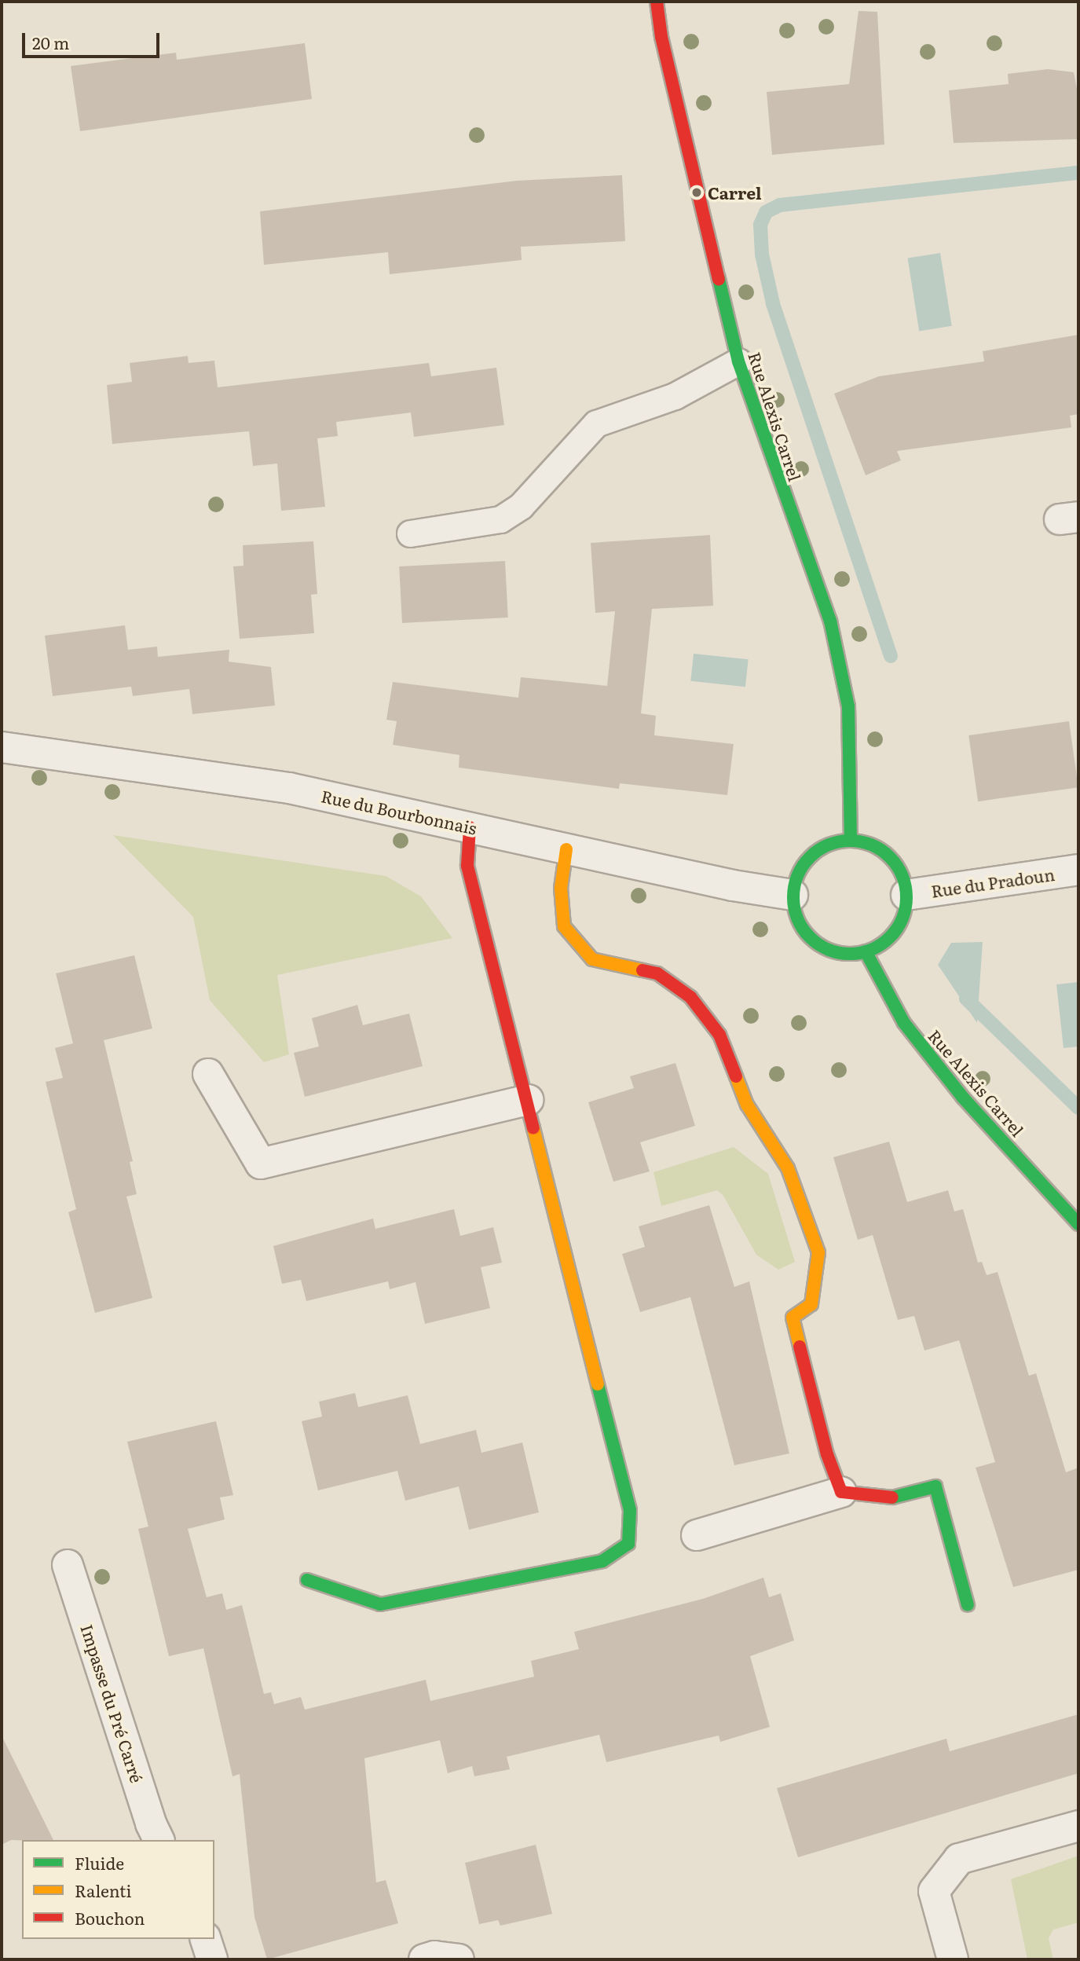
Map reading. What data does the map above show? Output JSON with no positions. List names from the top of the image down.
{
  "streets": {
    "street": [
      "Rue Alexis Carrel",
      "Rue du Bourbonnais",
      "Rue du Pradoun",
      "Impasse du Pré Carré"
    ]
  },
  "crossings": [
    ["Rue Alexis Carrel", "Rue du Bourbonnais"],
    ["Rue Alexis Carrel", "Rue du Pradoun"],
    ["Rue du Bourbonnais", "Rue du Pradoun"]
  ],
  "places": ["Carrel"],
  "legend": ["Fluide", "Ralenti", "Bouchon"],
  "scale_bar": "20 m"
}
